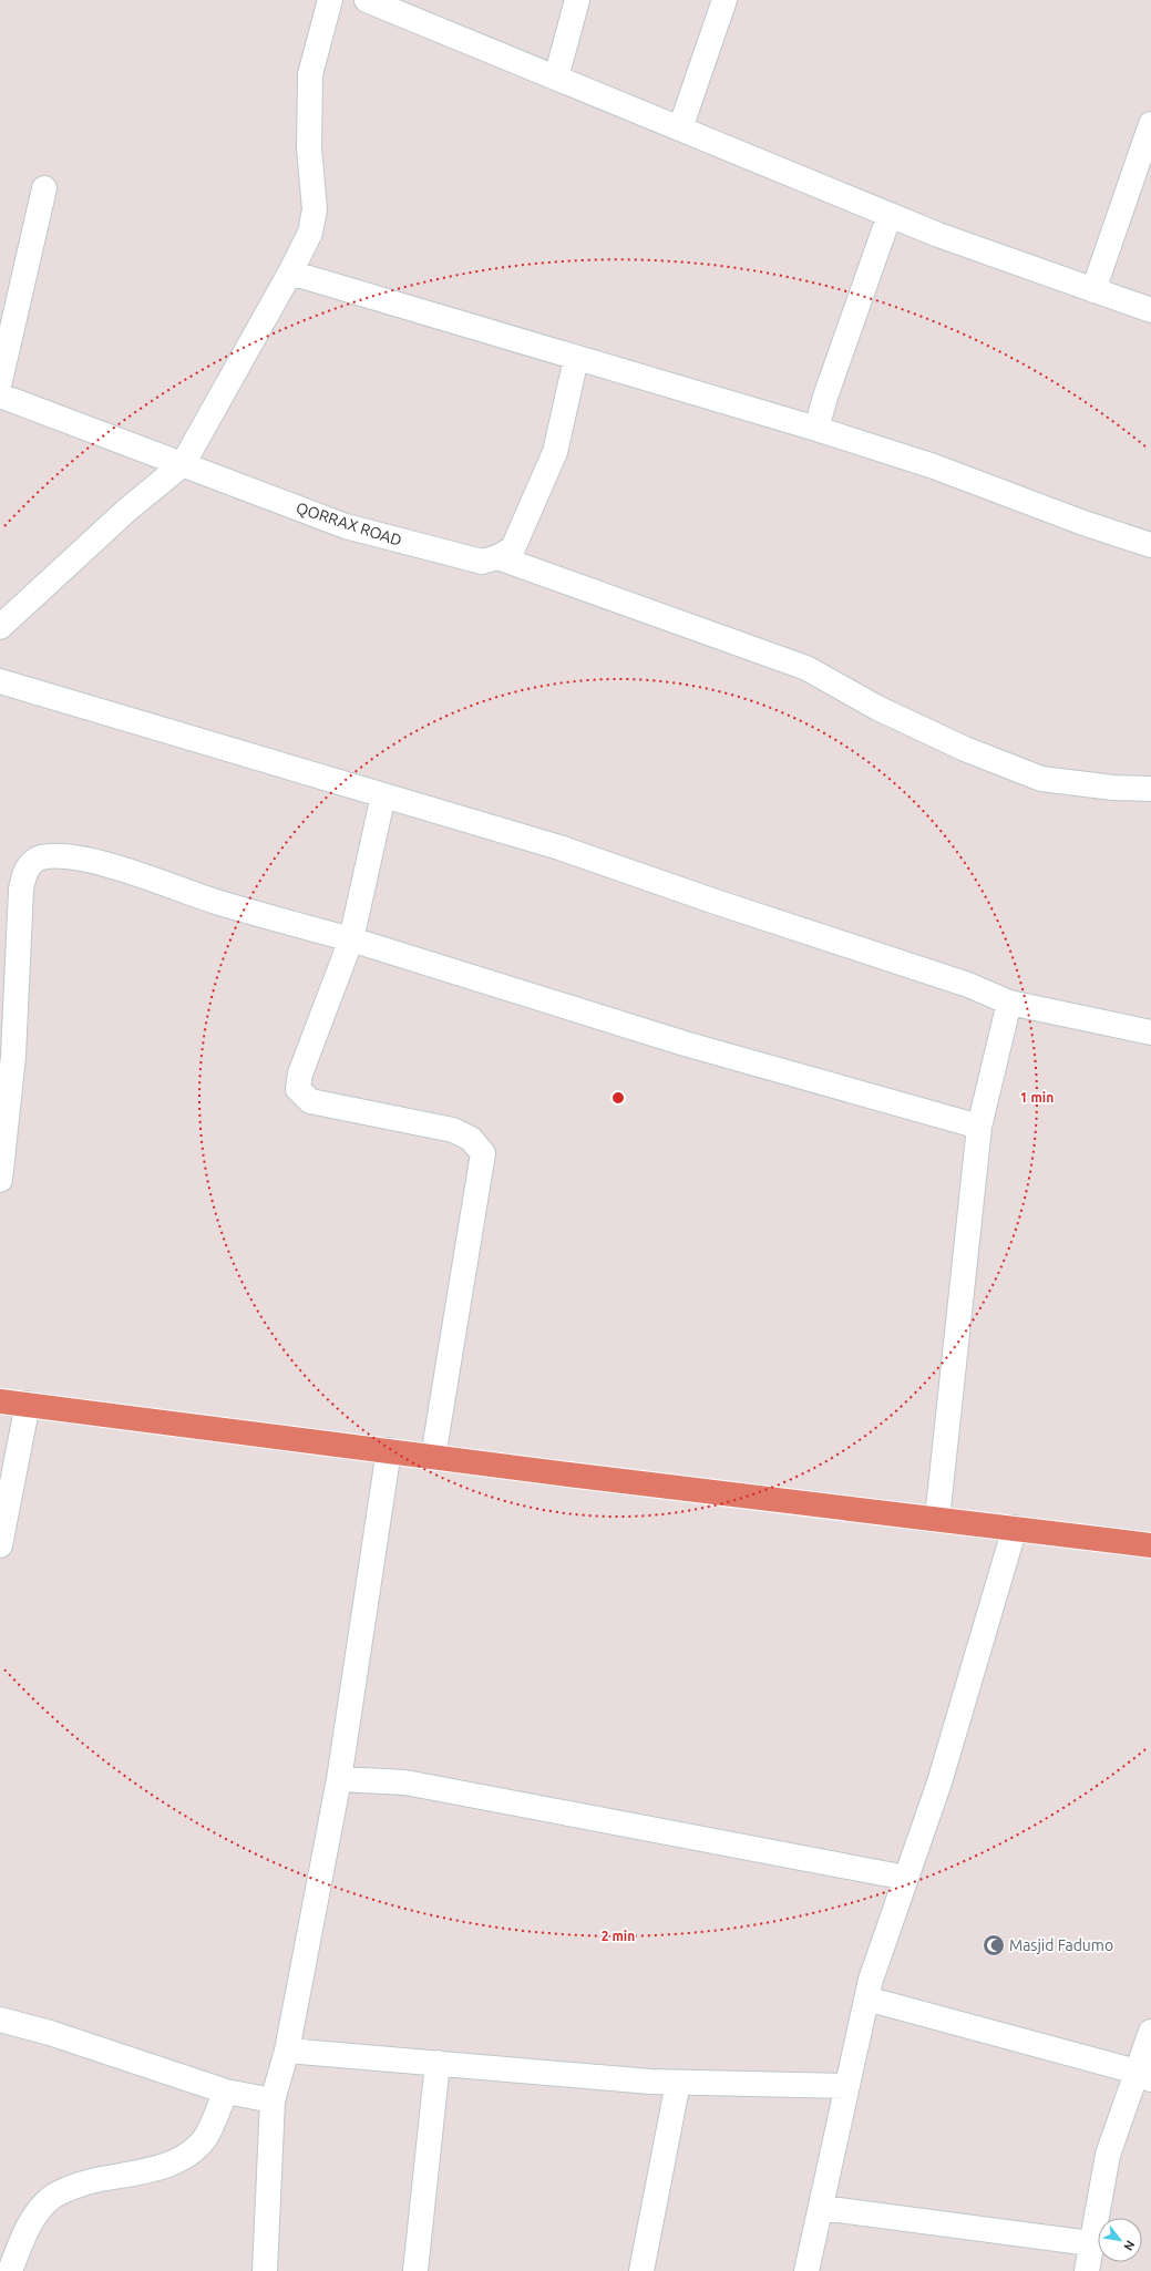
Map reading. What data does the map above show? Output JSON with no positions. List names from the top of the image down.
{
  "streets": {
    "street": ["QORRAX ROAD"]
  },
  "places": {
    "mosque": ["Masjid Fadumo"]
  },
  "north": "bottom right",
  "rings": ["1 min", "2 min"]
}
